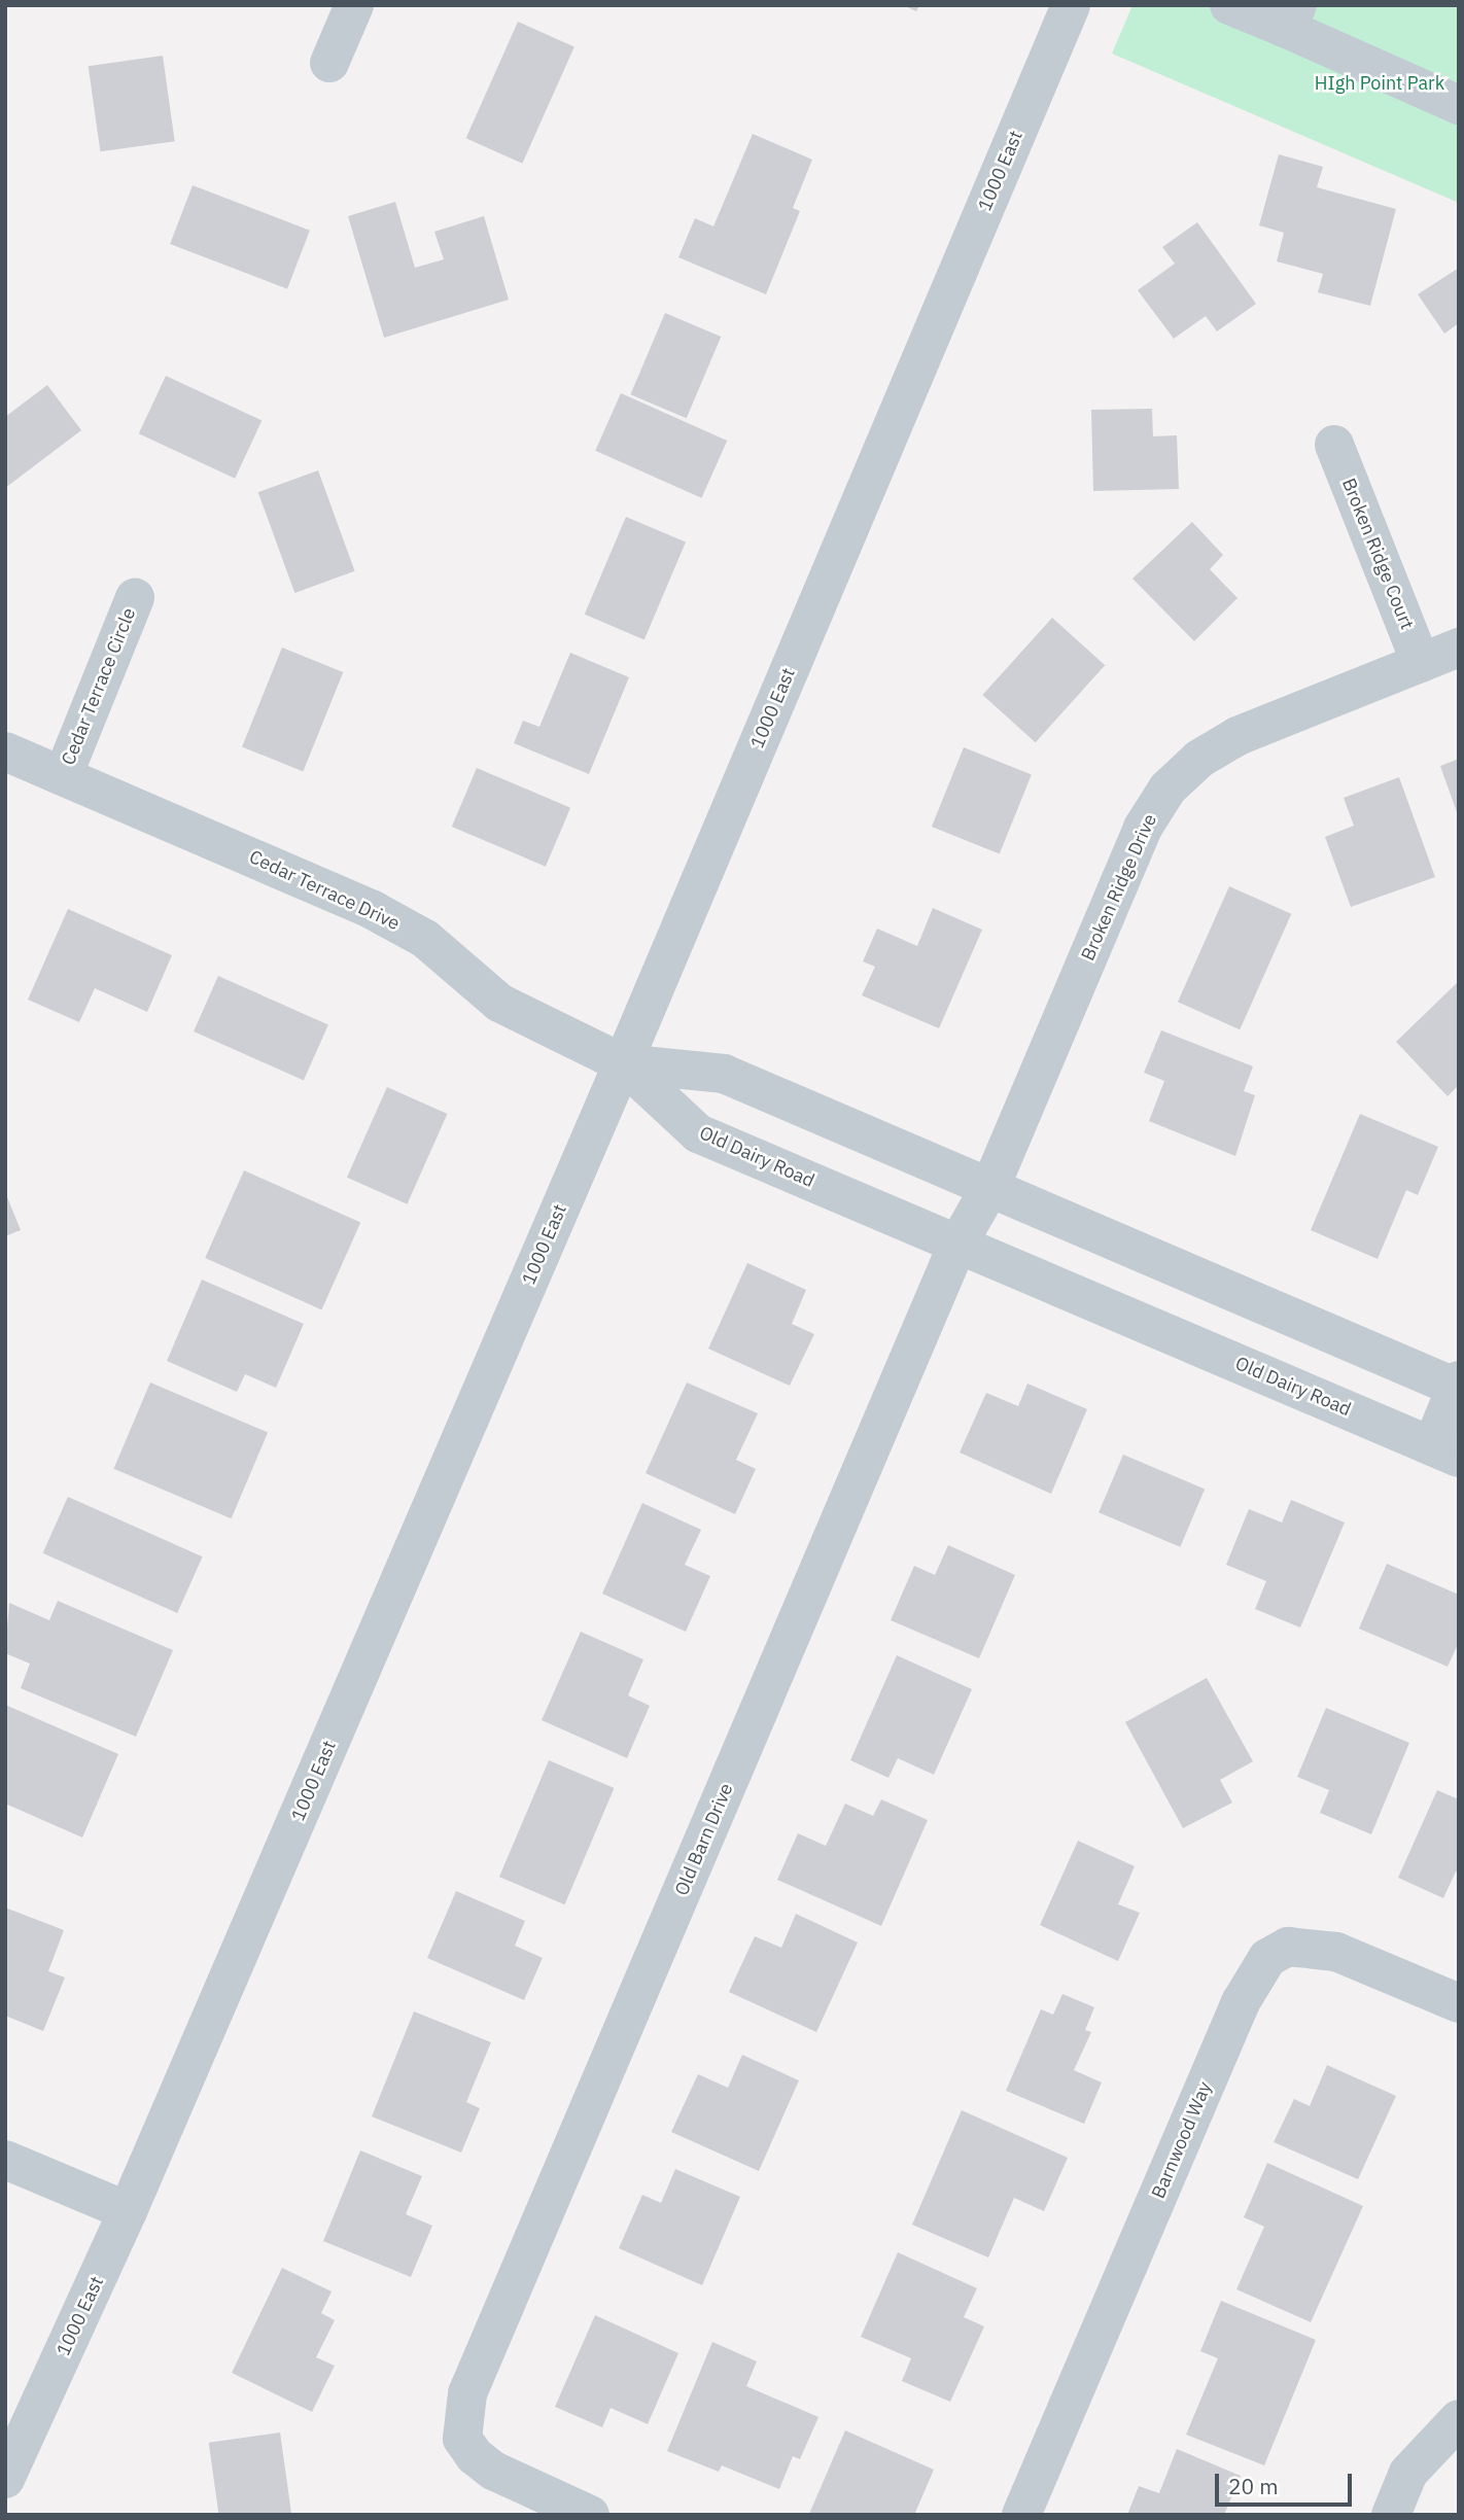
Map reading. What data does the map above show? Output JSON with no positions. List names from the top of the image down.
{
  "streets": {
    "street": [
      "1000 East",
      "Broken Ridge Court",
      "Cedar Terrace Circle",
      "Broken Ridge Drive",
      "Cedar Terrace Drive",
      "Old Dairy Road",
      "Old Barn Drive",
      "Barnwood Way"
    ]
  },
  "crossings": [
    ["1000 East", "Cedar Terrace Drive"],
    ["1000 East", "Old Dairy Road"],
    ["Broken Ridge Court", "Broken Ridge Drive"],
    ["Cedar Terrace Circle", "Cedar Terrace Drive"],
    ["Broken Ridge Drive", "Old Dairy Road"],
    ["Broken Ridge Drive", "Old Barn Drive"],
    ["Cedar Terrace Drive", "Old Dairy Road"],
    ["Old Dairy Road", "Old Barn Drive"]
  ],
  "parks": ["HIgh Point Park"],
  "scale_bar": "20 m"
}
